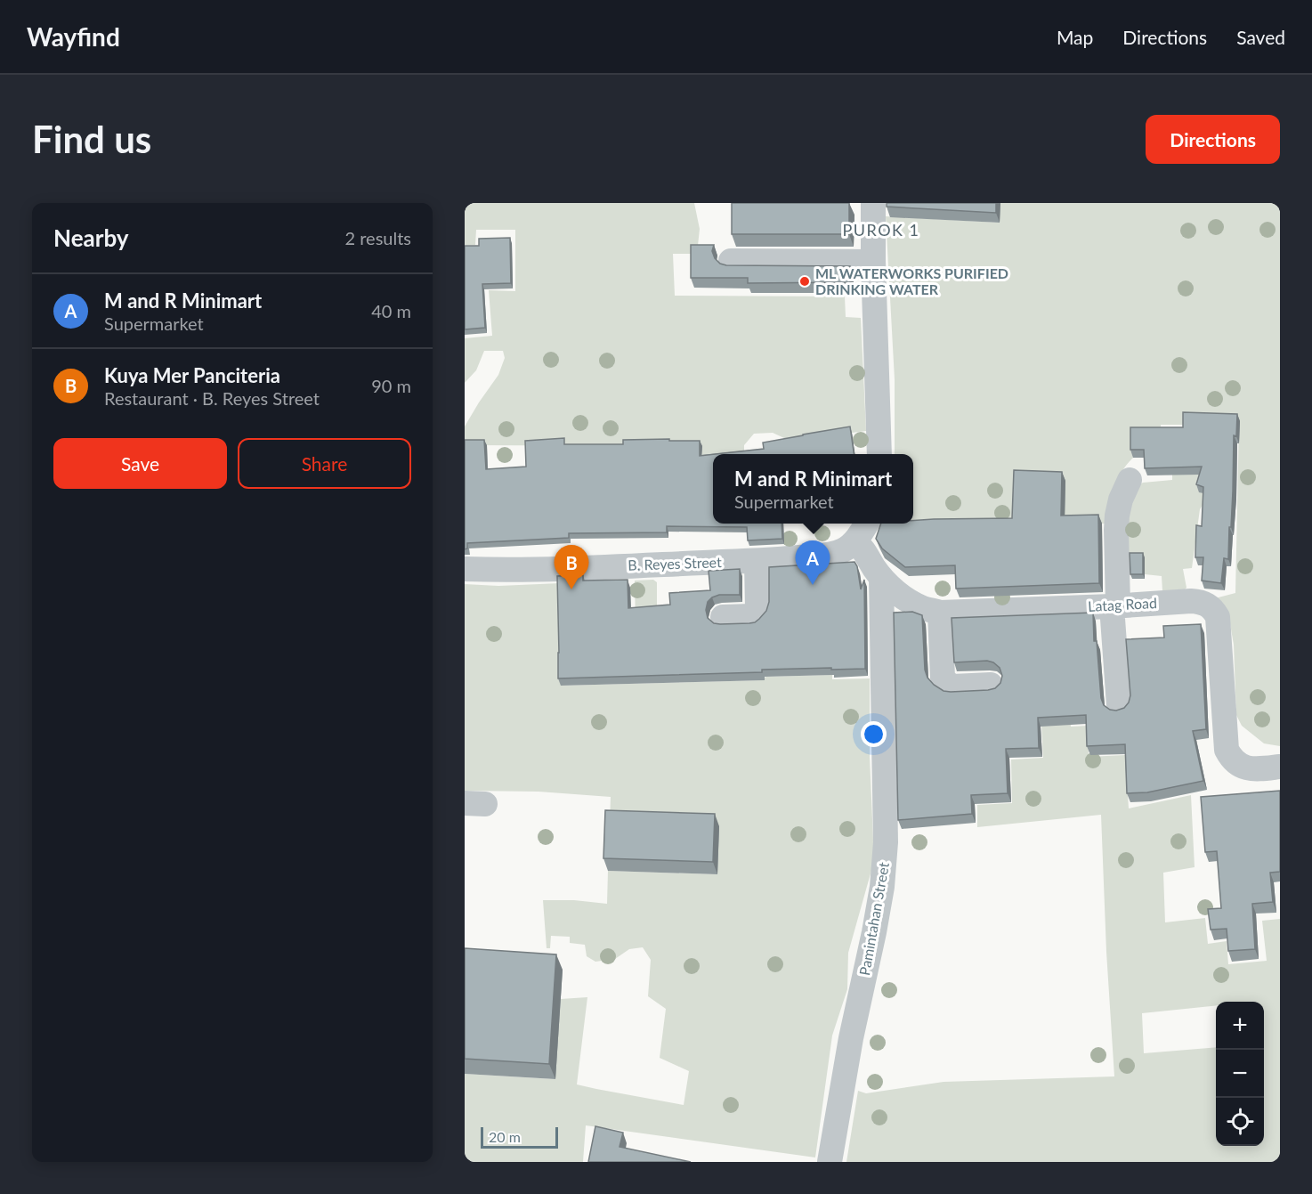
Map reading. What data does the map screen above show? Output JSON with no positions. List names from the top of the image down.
{
  "streets": {
    "street": ["B. Reyes Street", "Latag Road", "Pamintahan Street"]
  },
  "crossings": [
    ["B. Reyes Street", "Latag Road"],
    ["Latag Road", "Pamintahan Street"]
  ],
  "districts": ["PUROK 1"],
  "places": ["ML WATERWORKS PURIFIED DRINKING WATER"],
  "scale_bar": "20 m",
  "page": {
    "header": "Wayfind",
    "nav": ["Map", "Directions", "Saved"],
    "buttons": [
      "Directions",
      ["Save", "Share"]
    ],
    "title": "Find us",
    "heading": ["Nearby", "2 results"],
    "list": [
      {
        "mark": "A",
        "name": "M and R Minimart",
        "note": "Supermarket",
        "value": "40 m"
      },
      {
        "mark": "B",
        "name": "Kuya Mer Panciteria",
        "note": "Restaurant · B. Reyes Street",
        "value": "90 m"
      }
    ],
    "popup": ["M and R Minimart", "Supermarket"],
    "pins": ["A", "B"],
    "map_buttons": ["+", "−"],
    "scale": "20 m"
  }
}
